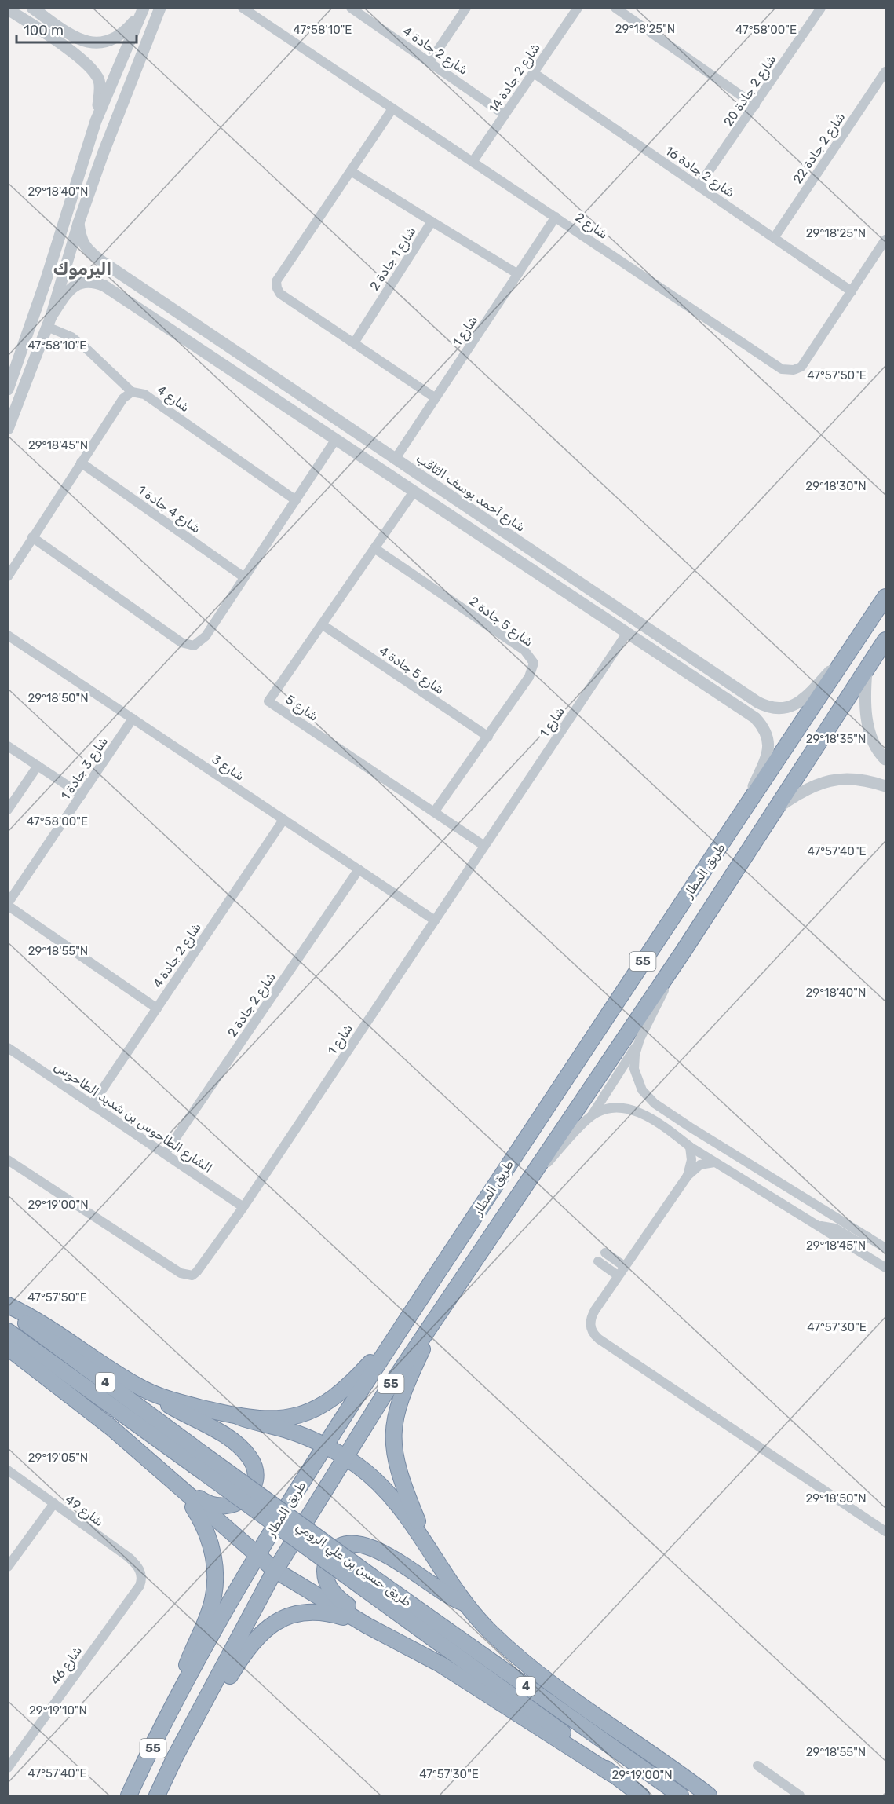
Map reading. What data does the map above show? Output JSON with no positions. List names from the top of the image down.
{
  "streets": {
    "highway": [
      "طريق المطار",
      "55",
      "4",
      "طريق حسين بن علي الرومي"
    ],
    "street": [
      "شارع 2 جادة 4",
      "شارع 2 جادة 14",
      "شارع 2 جادة 20",
      "شارع 2 جادة 22",
      "شارع 2 جادة 16",
      "شارع 2",
      "شارع 1 جادة 2",
      "شارع 1",
      "شارع 4",
      "شارع أحمد يوسف الثاقب",
      "شارع 4 جادة 1",
      "شارع 5 جادة 2",
      "شارع 5 جادة 4",
      "شارع 5",
      "شارع 3",
      "شارع 3 جادة 1",
      "شارع 2 جادة 2",
      "الشارع الطاحوس بن شديد الطاحوس",
      "شارع 49",
      "شارع 46"
    ]
  },
  "crossings": [
    ["شارع 2 جادة 4", "شارع 2 جادة 14"],
    ["شارع 2 جادة 4", "شارع 3"],
    ["شارع 2 جادة 4", "الشارع الطاحوس بن شديد الطاحوس"],
    ["شارع 2 جادة 14", "شارع 2 جادة 16"],
    ["شارع 2 جادة 14", "شارع 2"],
    ["شارع 2 جادة 20", "شارع 2 جادة 16"],
    ["شارع 2 جادة 22", "شارع 2 جادة 16"],
    ["شارع 2 جادة 16", "شارع 2"],
    ["شارع 2", "شارع 1"],
    ["شارع 1", "شارع أحمد يوسف الثاقب"],
    ["شارع 1", "شارع 5"],
    ["شارع 1", "شارع 3"],
    ["شارع 1", "الشارع الطاحوس بن شديد الطاحوس"],
    ["شارع أحمد يوسف الثاقب", "طريق المطار"],
    ["شارع 5 جادة 2", "شارع 5 جادة 4"],
    ["شارع 5 جادة 2", "شارع 5"],
    ["شارع 5 جادة 4", "شارع 5"],
    ["شارع 3", "شارع 3 جادة 1"],
    ["شارع 3", "شارع 2 جادة 2"],
    ["شارع 2 جادة 2", "الشارع الطاحوس بن شديد الطاحوس"],
    ["شارع 49", "شارع 46"]
  ],
  "districts": ["اليرموك"],
  "scale_bar": "100 m",
  "coordinates": [
    "29°18'25\"N",
    "47°58'10\"E",
    "47°58'00\"E",
    "29°18'40\"N",
    "47°57'50\"E",
    "29°18'45\"N",
    "29°18'30\"N",
    "29°18'50\"N",
    "29°18'35\"N",
    "47°57'40\"E",
    "29°18'55\"N",
    "29°19'00\"N",
    "47°57'30\"E",
    "29°19'05\"N",
    "29°19'10\"N"
  ]
}
